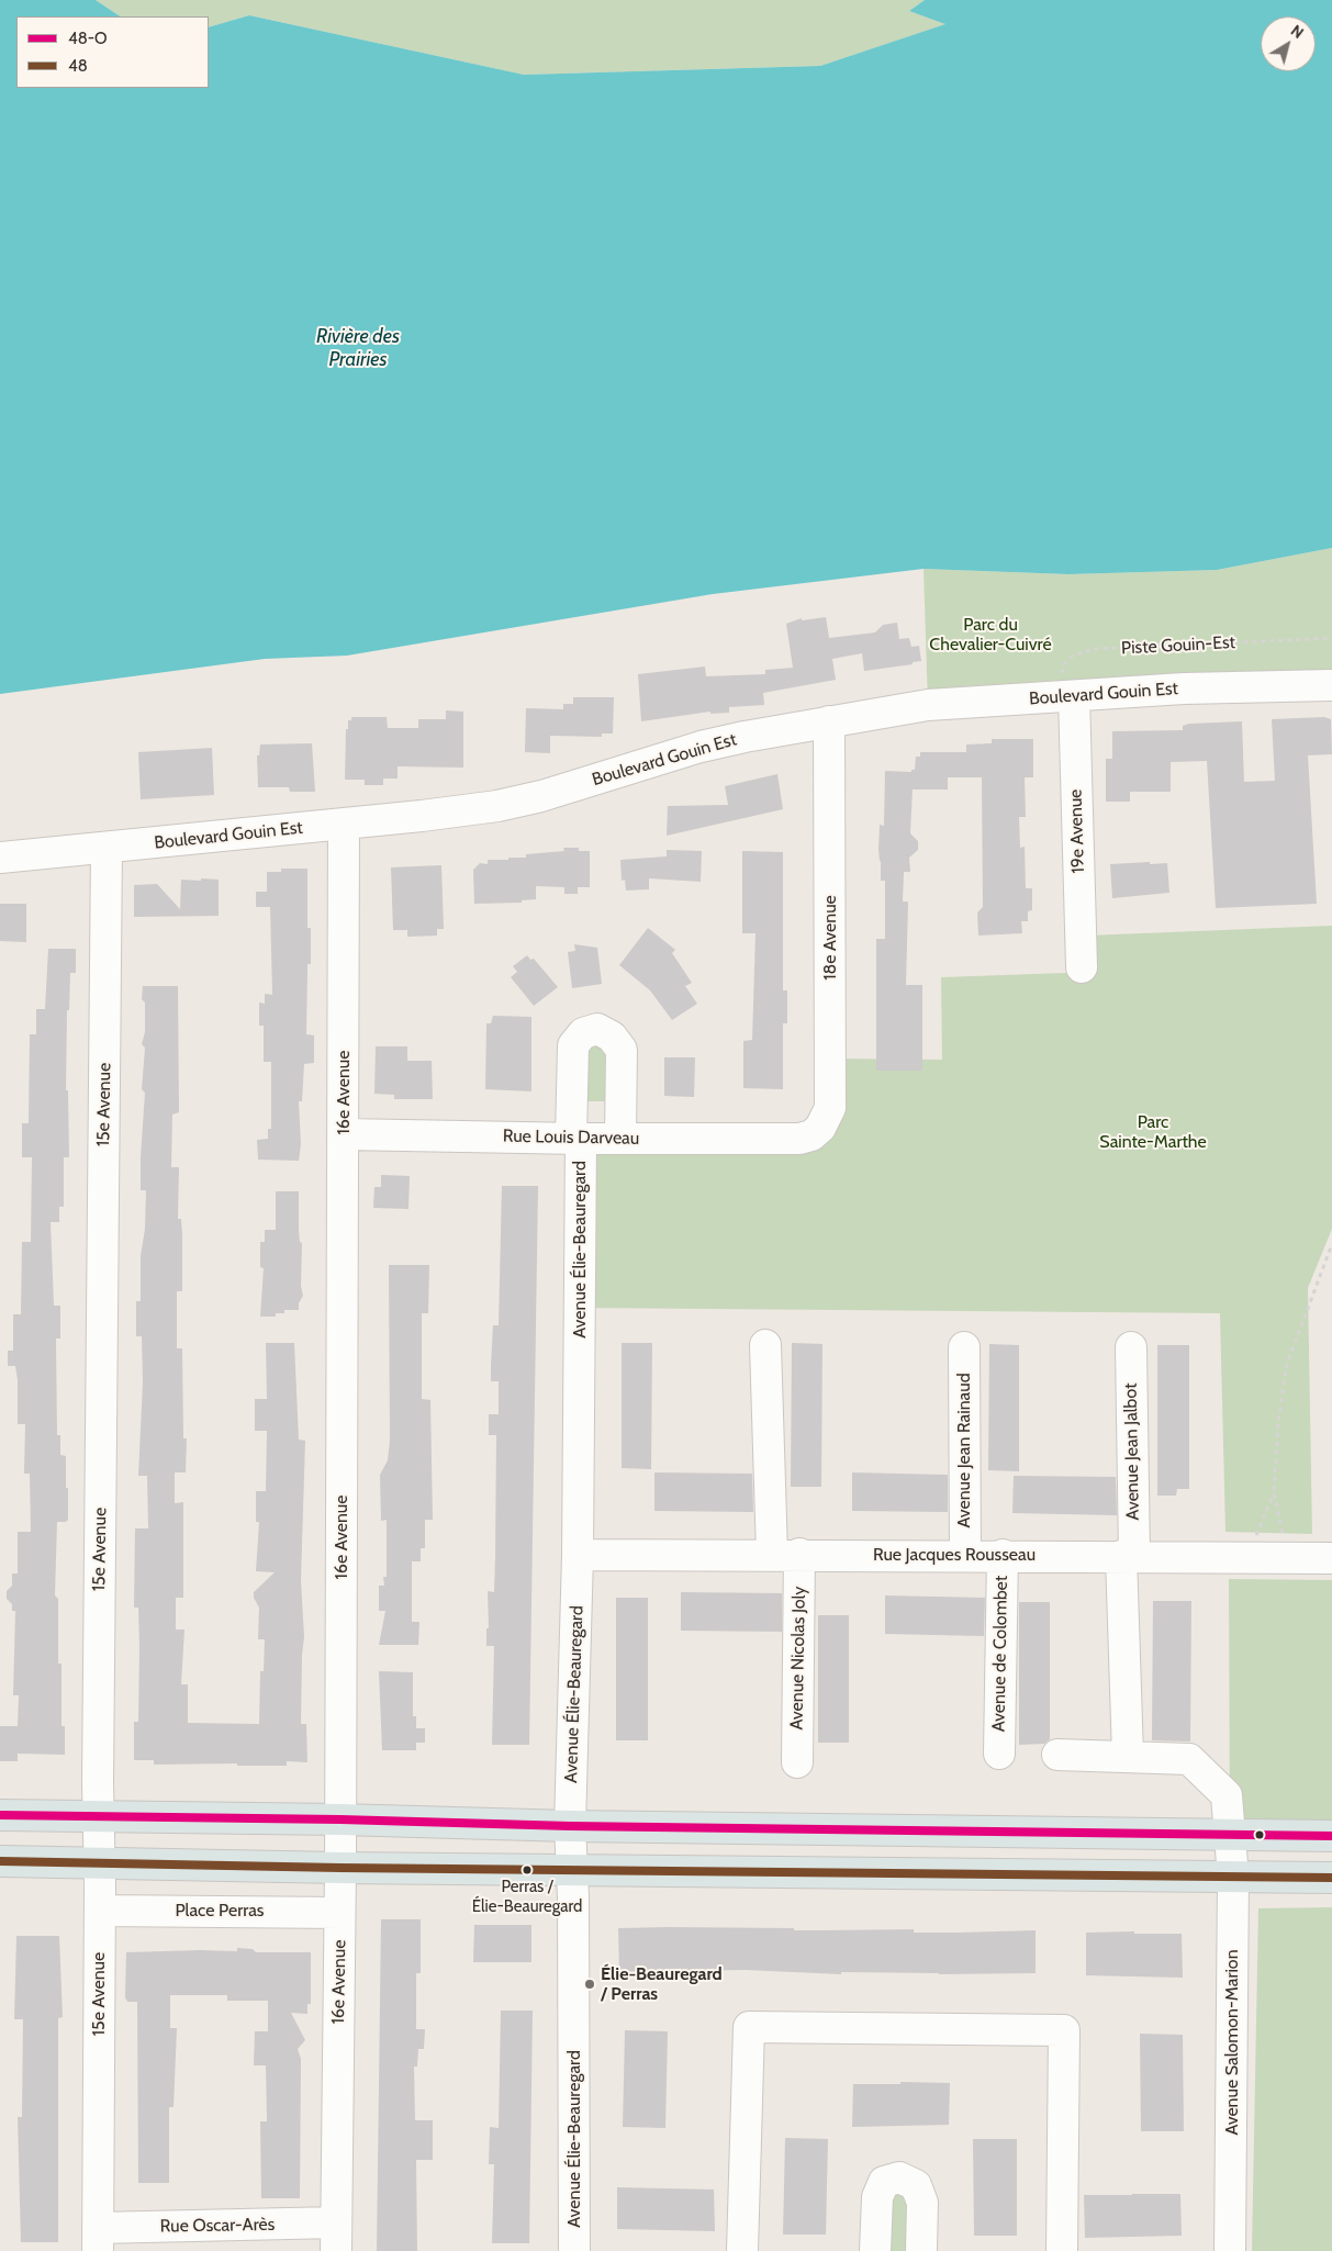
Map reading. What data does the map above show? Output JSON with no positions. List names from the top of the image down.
{
  "streets": {
    "street": [
      "Boulevard Gouin Est",
      "19e Avenue",
      "18e Avenue",
      "16e Avenue",
      "15e Avenue",
      "Rue Louis Darveau",
      "Avenue Élie-Beauregard",
      "Avenue Jean Rainaud",
      "Avenue Jean Jalbot",
      "Rue Jacques Rousseau",
      "Avenue de Colombet",
      "Avenue Nicolas Joly",
      "Place Perras",
      "Avenue Salomon-Marion",
      "Rue Oscar-Arès"
    ],
    "path": ["Piste Gouin-Est"]
  },
  "crossings": [
    ["Piste Gouin-Est", "Boulevard Gouin Est"],
    ["Piste Gouin-Est", "19e Avenue"],
    ["Boulevard Gouin Est", "19e Avenue"],
    ["Boulevard Gouin Est", "18e Avenue"],
    ["Boulevard Gouin Est", "16e Avenue"],
    ["Boulevard Gouin Est", "15e Avenue"],
    ["18e Avenue", "Rue Louis Darveau"],
    ["16e Avenue", "Rue Louis Darveau"],
    ["16e Avenue", "Place Perras"],
    ["16e Avenue", "Rue Oscar-Arès"],
    ["15e Avenue", "Place Perras"],
    ["15e Avenue", "Rue Oscar-Arès"],
    ["Rue Louis Darveau", "Avenue Élie-Beauregard"],
    ["Avenue Élie-Beauregard", "Rue Jacques Rousseau"],
    ["Avenue Jean Rainaud", "Rue Jacques Rousseau"],
    ["Avenue Jean Jalbot", "Rue Jacques Rousseau"],
    ["Avenue Jean Jalbot", "Avenue Salomon-Marion"],
    ["Rue Jacques Rousseau", "Avenue de Colombet"],
    ["Rue Jacques Rousseau", "Avenue Nicolas Joly"]
  ],
  "water": ["Rivière des Prairies"],
  "parks": ["Parc du Chevalier-Cuivré", "Parc Sainte-Marthe"],
  "places": ["Perras / Élie-Beauregard", "Élie-Beauregard / Perras"],
  "lines": ["transit line 48-O", "transit line 48"],
  "legend": ["48-O", "48"],
  "north": "top right"
}
